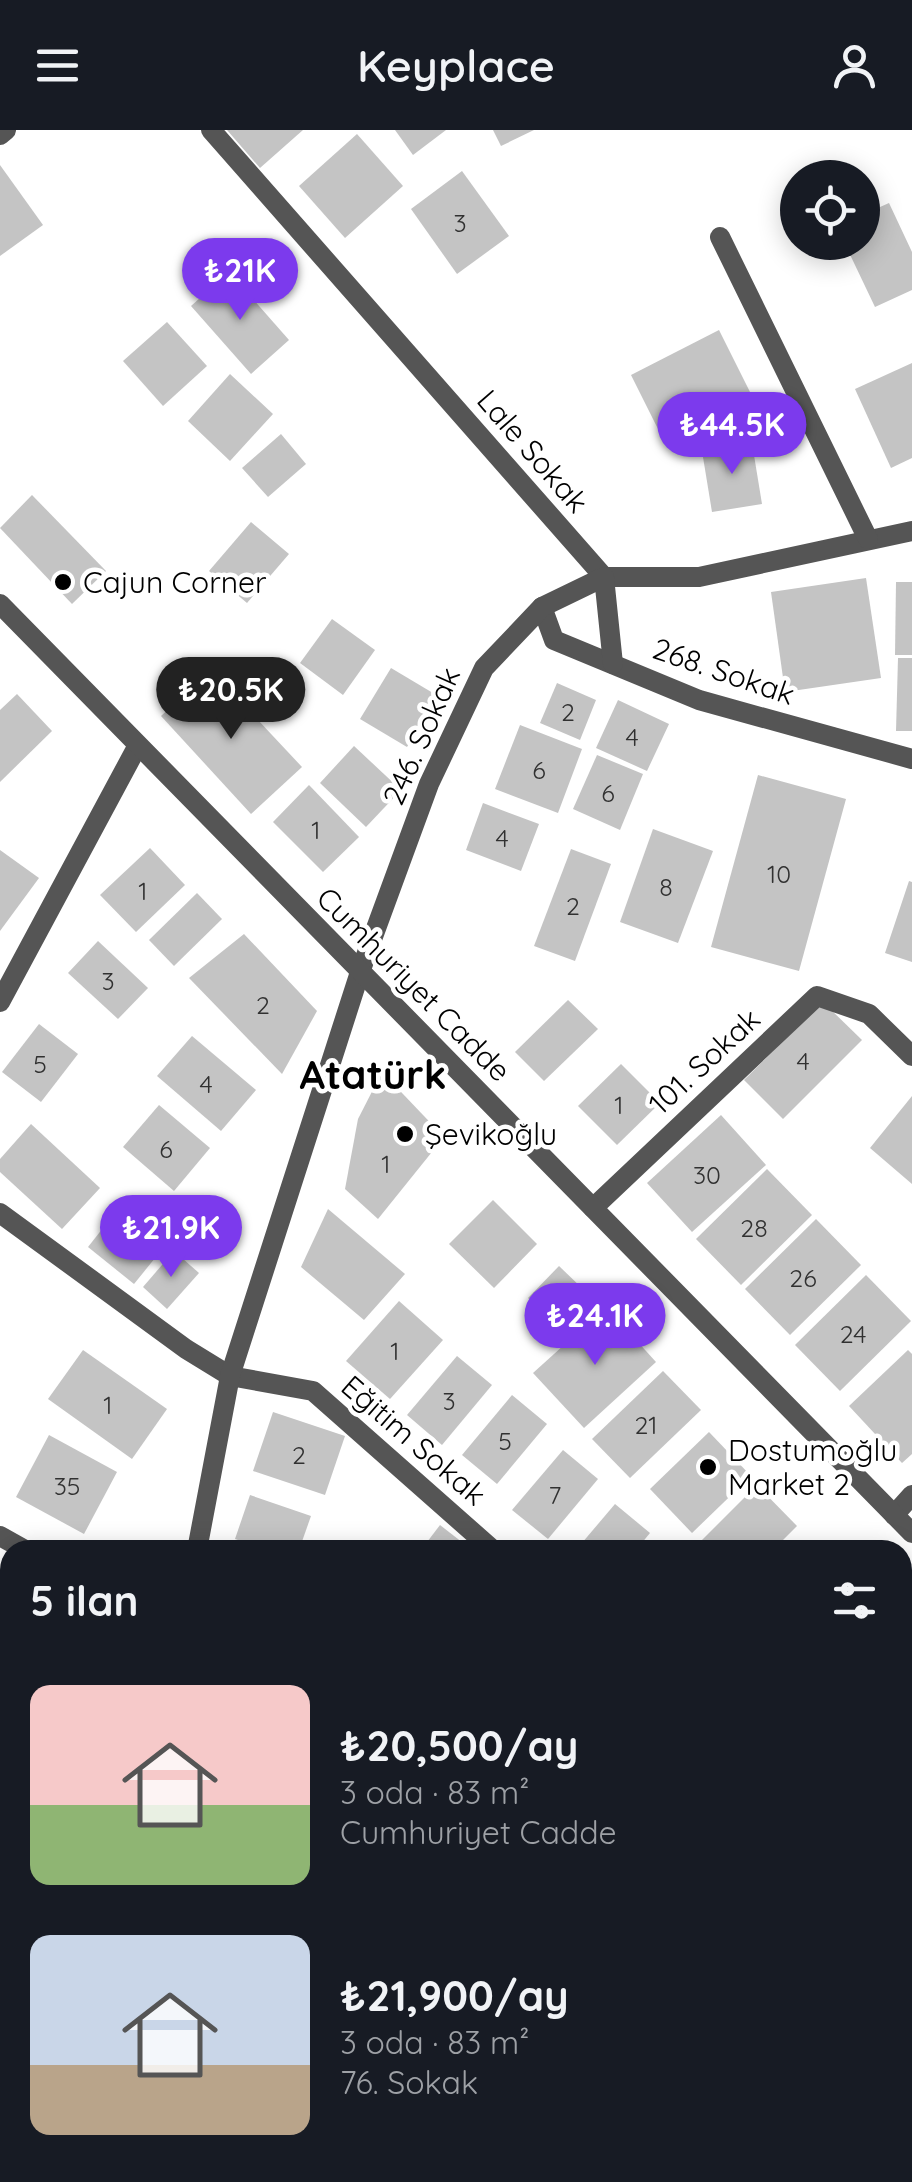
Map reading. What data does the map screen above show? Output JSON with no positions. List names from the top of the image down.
{
  "streets": {
    "street": [
      "Lale Sokak",
      "268. Sokak",
      "246. Sokak",
      "Cumhuriyet Cadde",
      "101. Sokak",
      "Eğitim Sokak"
    ]
  },
  "crossings": [
    ["Lale Sokak", "246. Sokak"],
    ["268. Sokak", "246. Sokak"],
    ["246. Sokak", "Cumhuriyet Cadde"],
    ["246. Sokak", "Eğitim Sokak"],
    ["Cumhuriyet Cadde", "101. Sokak"]
  ],
  "districts": ["Atatürk"],
  "places": ["Cajun Corner", "Şevikoğlu", "Dostumoğlu Market 2"],
  "house_numbers": [
    "3",
    "2",
    "4",
    "6",
    "6",
    "1",
    "4",
    "10",
    "8",
    "1",
    "2",
    "3",
    "2",
    "4",
    "5",
    "4",
    "1",
    "6",
    "1",
    "30",
    "28",
    "26",
    "24",
    "1",
    "3",
    "1",
    "21",
    "5",
    "2",
    "35",
    "7"
  ],
  "page": {
    "header": "Keyplace",
    "price": [
      "₺21K",
      "₺44.5K",
      "₺20.5K",
      "₺21.9K",
      "₺24.1K"
    ],
    "heading": "5 ilan",
    "list": [
      {
        "name": "₺20,500/ay",
        "note": "3 oda · 83 m² · Cumhuriyet Cadde"
      },
      {
        "name": "₺21,900/ay",
        "note": "3 oda · 83 m² · 76. Sokak"
      }
    ]
  }
}
